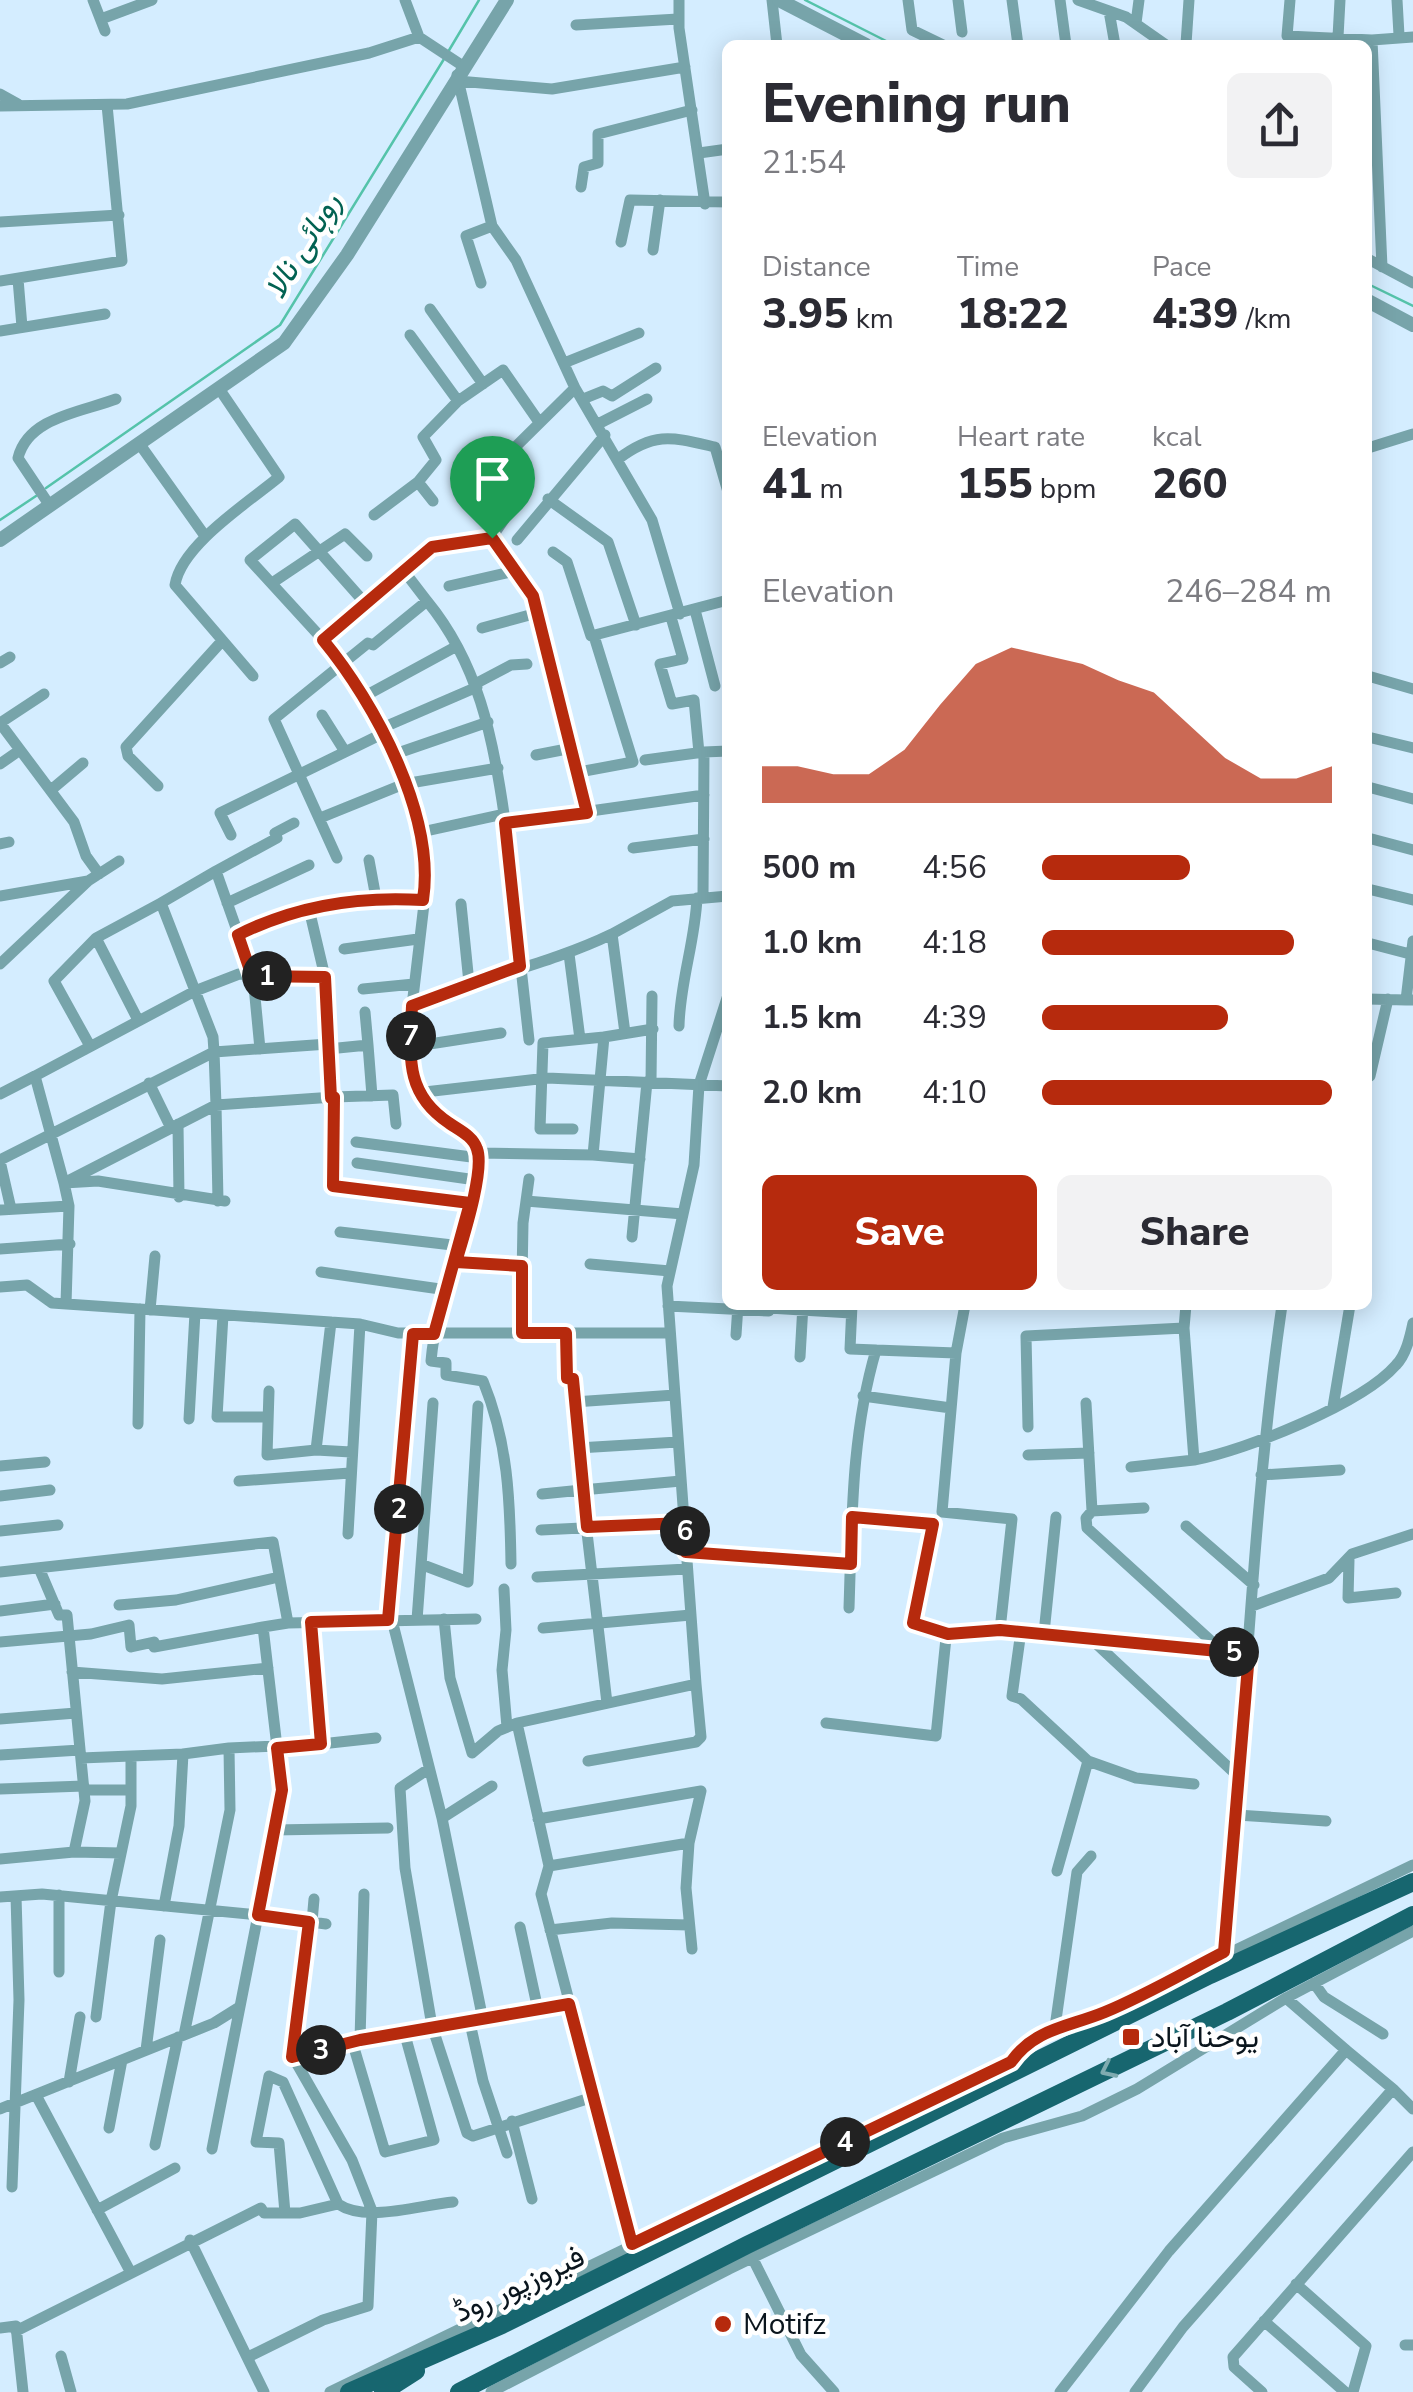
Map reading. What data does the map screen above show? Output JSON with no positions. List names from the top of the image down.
{
  "streets": {
    "main road": ["فیروزپور روڈ"]
  },
  "water": ["روہائی نالا"],
  "places": {
    "transit": ["یوحنا آباد"],
    "other": ["Motifz"]
  },
  "page": {
    "heading": ["Evening run", "21:54"],
    "stats": [
      ["Distance", "3.95 km"],
      ["Time", "18:22"],
      ["Pace", "4:39 /km"],
      ["Elevation", "41 m"],
      ["Heart rate", "155 bpm"],
      ["kcal", "260"]
    ],
    "chart": ["Elevation", "246–284 m"],
    "list": [
      {
        "name": "500 m",
        "note": "4:56"
      },
      {
        "name": "1.0 km",
        "note": "4:18"
      },
      {
        "name": "1.5 km",
        "note": "4:39"
      },
      {
        "name": "2.0 km",
        "note": "4:10"
      }
    ],
    "pins": [
      "1",
      "7",
      "2",
      "6",
      "5",
      "3",
      "4"
    ],
    "buttons": ["Save", "Share"]
  }
}
